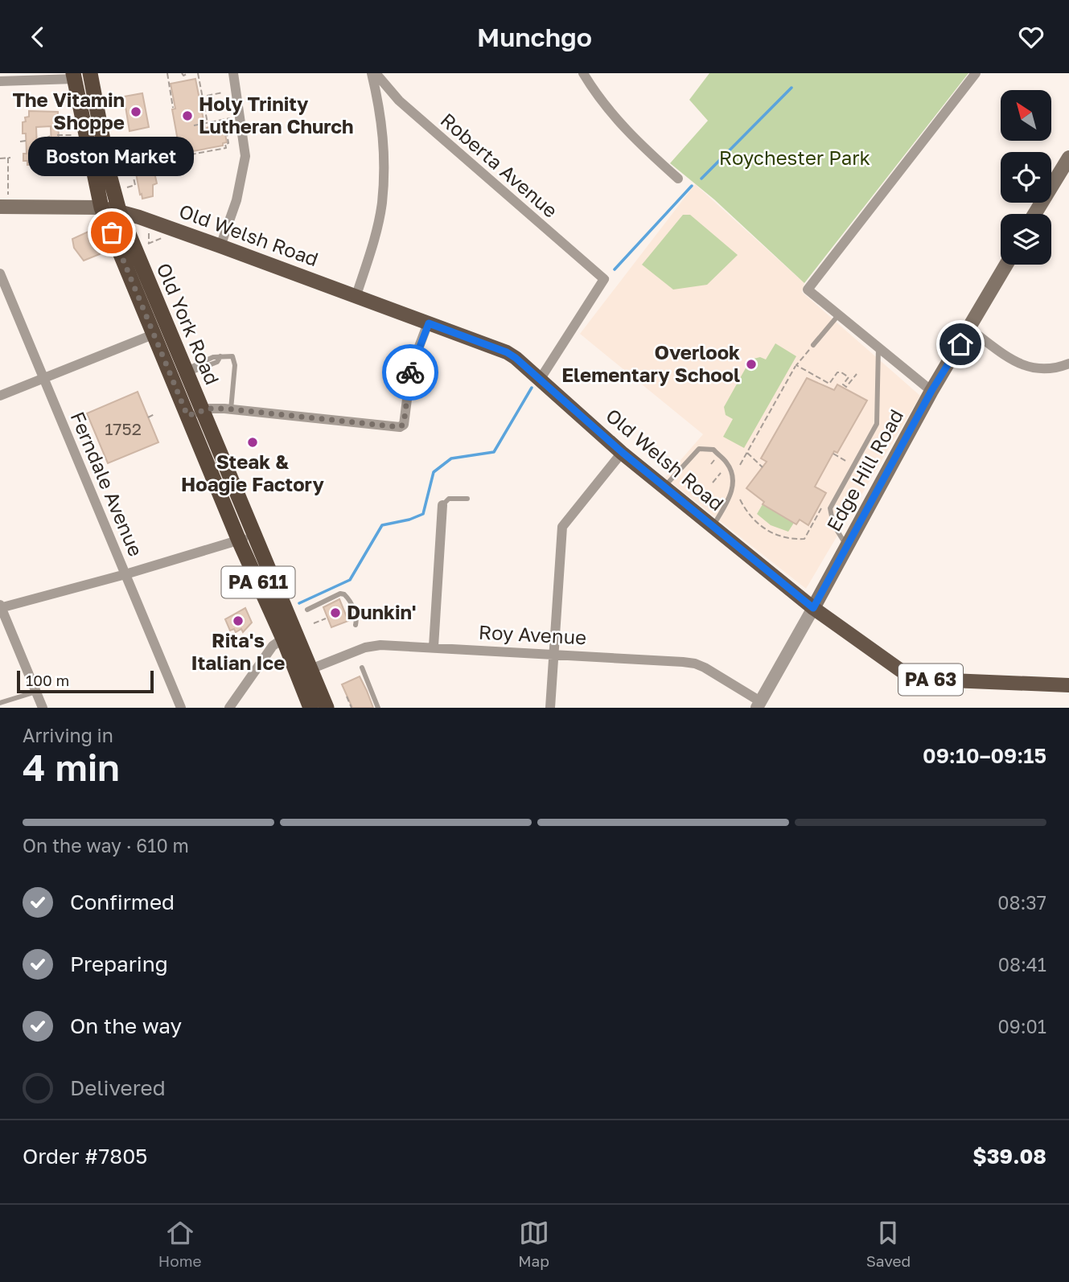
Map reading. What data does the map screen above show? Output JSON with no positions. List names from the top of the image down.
{
  "streets": {
    "highway": ["Old York Road", "PA 611"],
    "main road": ["Old Welsh Road", "Edge Hill Road", "PA 63"],
    "street": ["Roberta Avenue", "Ferndale Avenue", "Roy Avenue"]
  },
  "crossings": [
    ["Roberta Avenue", "Old Welsh Road"],
    ["Old Welsh Road", "Old York Road"],
    ["Old Welsh Road", "Edge Hill Road"],
    ["Old York Road", "Roy Avenue"],
    ["Edge Hill Road", "Roy Avenue"]
  ],
  "parks": ["Roychester Park"],
  "places": [
    "The Vitamin Shoppe",
    "Holy Trinity Lutheran Church",
    "Boston Market",
    "Overlook Elementary School",
    "Steak & Hoagie Factory",
    "Dunkin'",
    "Rita's Italian Ice"
  ],
  "house_numbers": ["1752"],
  "scale_bar": "100 m",
  "north": "top left",
  "page": {
    "header": "Munchgo",
    "bubble": "Boston Market",
    "scale": "100 m",
    "heading": ["4 min", "Arriving in", "09:10–09:15"],
    "panel": ["Order #7805", "$39.08"],
    "bar": "On the way · 610 m",
    "list": [
      ["Confirmed", "08:37"],
      ["Preparing", "08:41"],
      ["On the way", "09:01"],
      "Delivered"
    ],
    "tabs": ["Home", "Map", "Saved"]
  }
}
